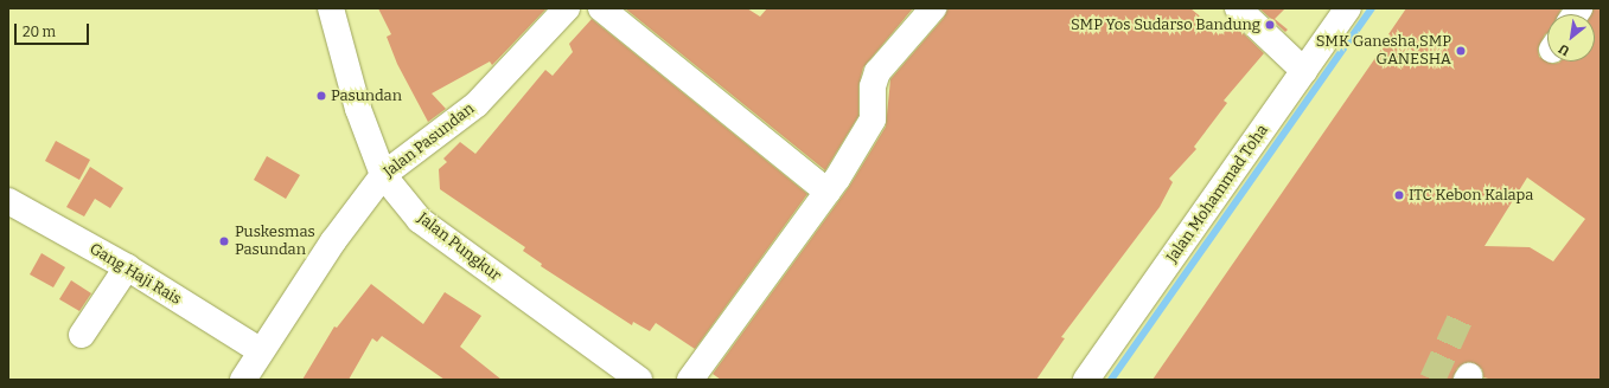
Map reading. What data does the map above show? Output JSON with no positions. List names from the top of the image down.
{
  "streets": {
    "street": [
      "Jalan Pasundan",
      "Jalan Mohammad Toha",
      "Jalan Pungkur",
      "Gang Haji Rais"
    ]
  },
  "crossings": [
    ["Jalan Pasundan", "Jalan Pungkur"],
    ["Jalan Pasundan", "Gang Haji Rais"]
  ],
  "places": [
    "SMP Yos Sudarso Bandung",
    "SMK Ganesha,SMP GANESHA",
    "Pasundan",
    "ITC Kebon Kalapa",
    "Puskesmas Pasundan"
  ],
  "scale_bar": "20 m",
  "north": "bottom left"
}
